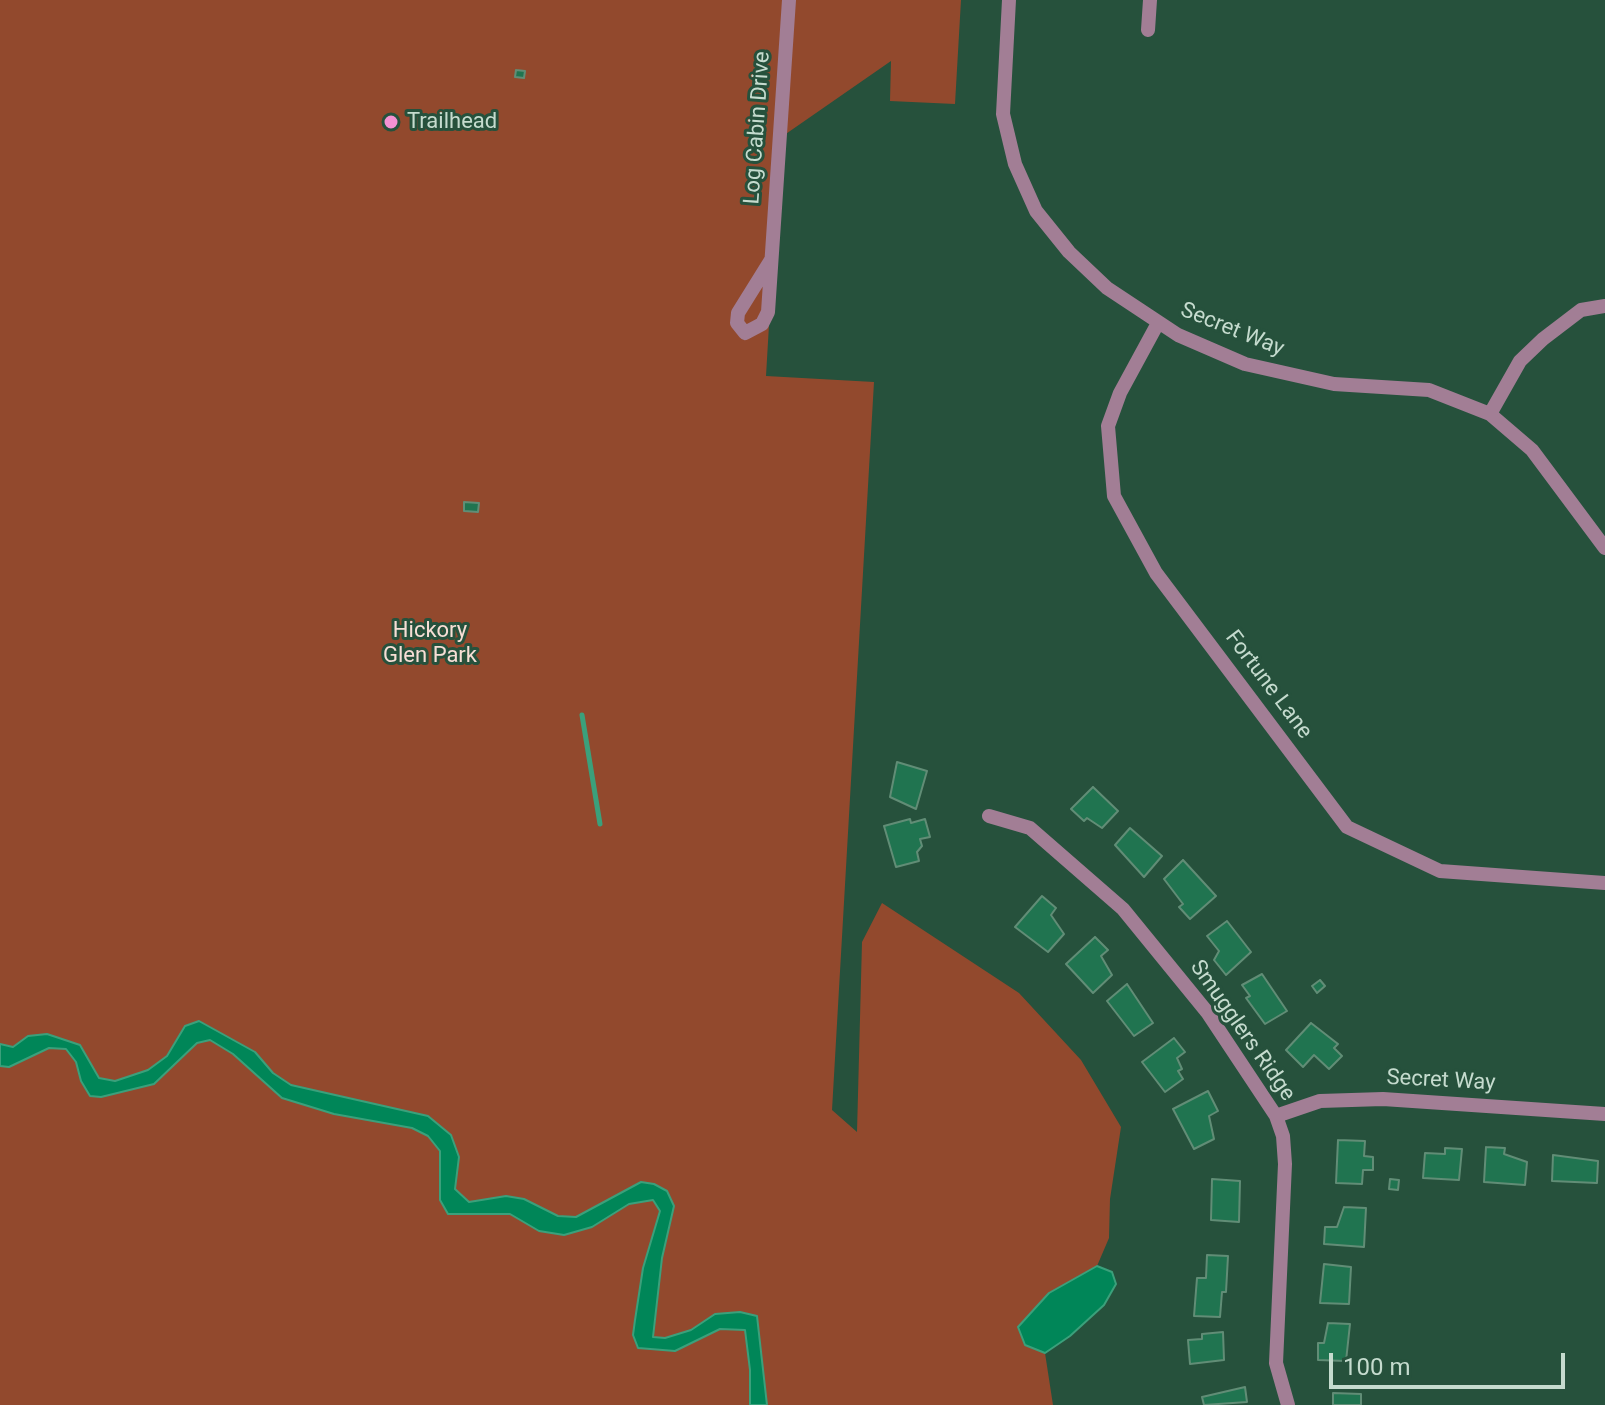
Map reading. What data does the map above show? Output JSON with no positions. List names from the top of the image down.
{
  "streets": {
    "street": [
      "Log Cabin Drive",
      "Secret Way",
      "Fortune Lane",
      "Smugglers Ridge"
    ]
  },
  "crossings": [
    ["Secret Way", "Fortune Lane"],
    ["Secret Way", "Smugglers Ridge"]
  ],
  "parks": ["Hickory Glen Park"],
  "places": ["Trailhead"],
  "scale_bar": "100 m"
}
